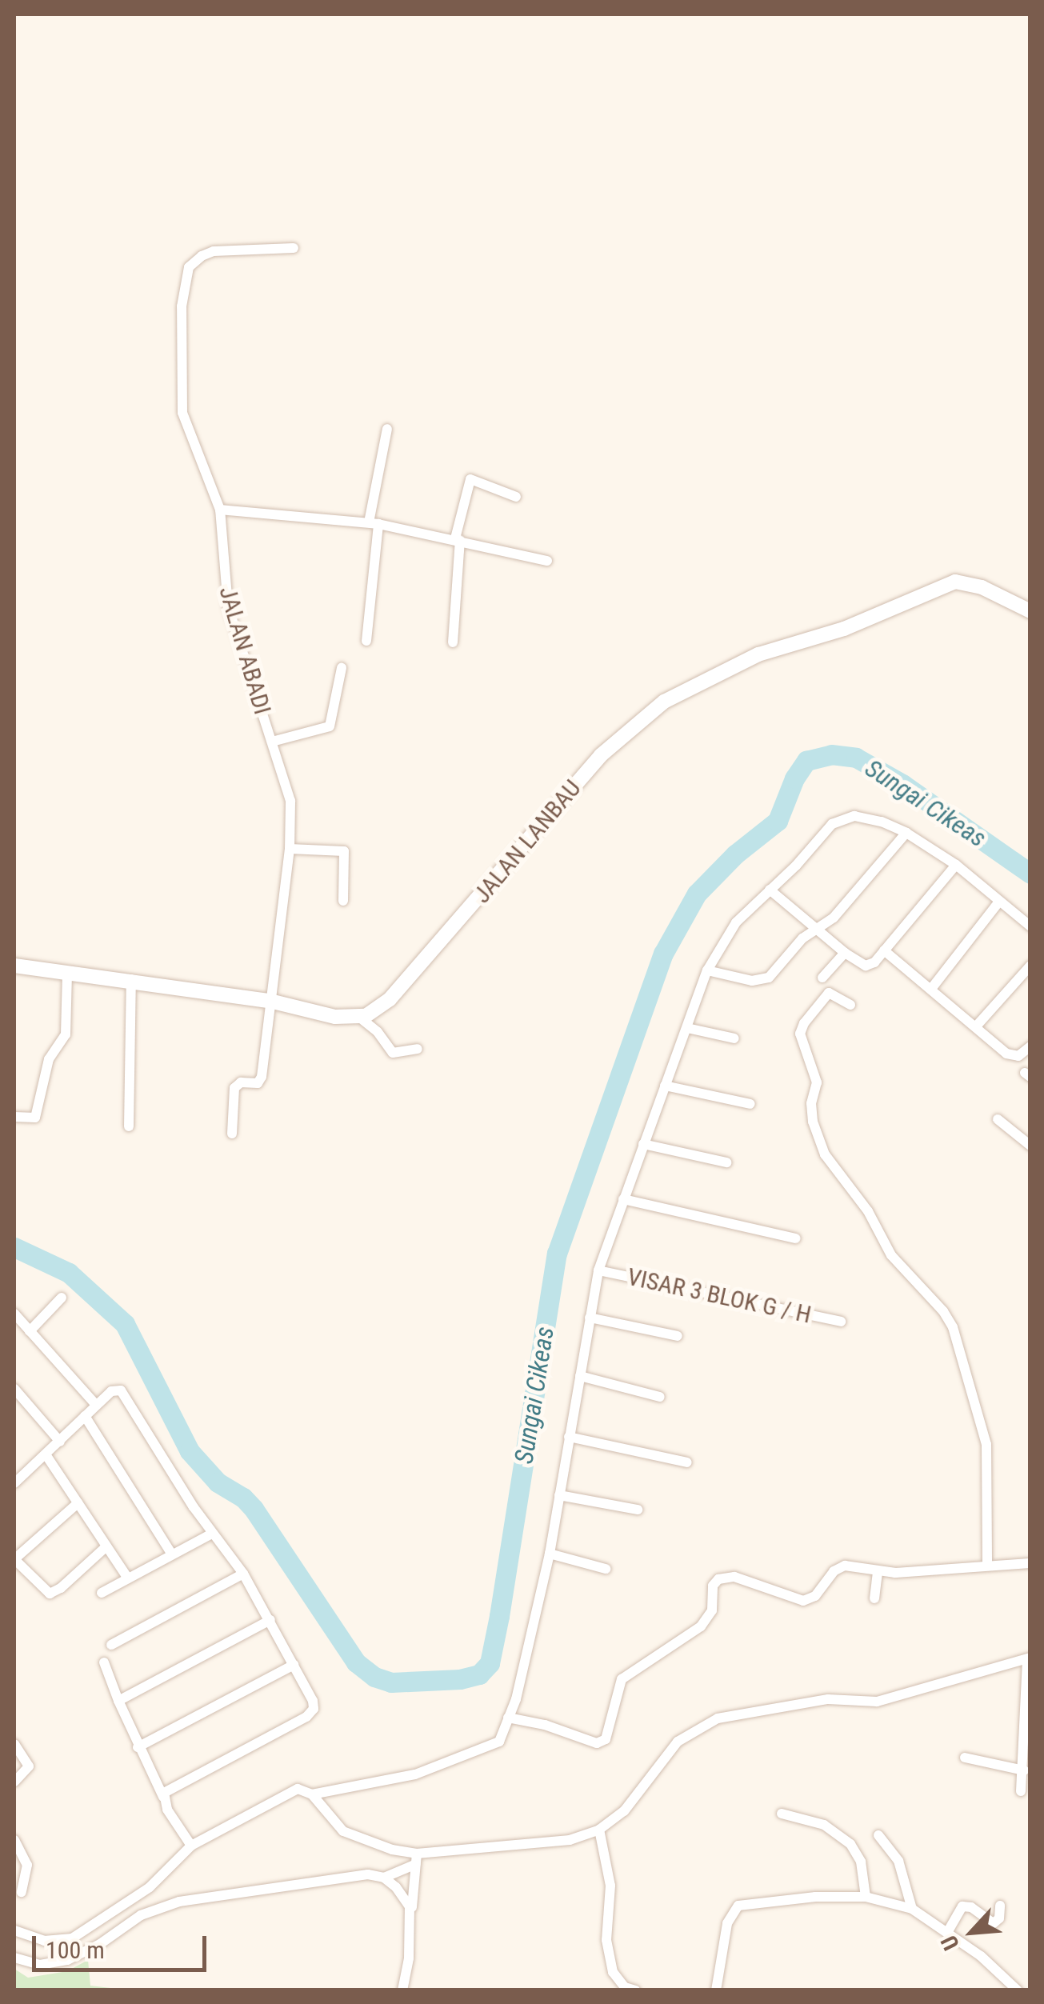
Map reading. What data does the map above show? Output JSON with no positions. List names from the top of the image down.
{
  "streets": {
    "street": ["JALAN ABADI", "JALAN LANBAU", "VISAR 3 BLOK G / H"]
  },
  "water": ["Sungai Cikeas"],
  "scale_bar": "100 m",
  "north": "bottom left"
}
